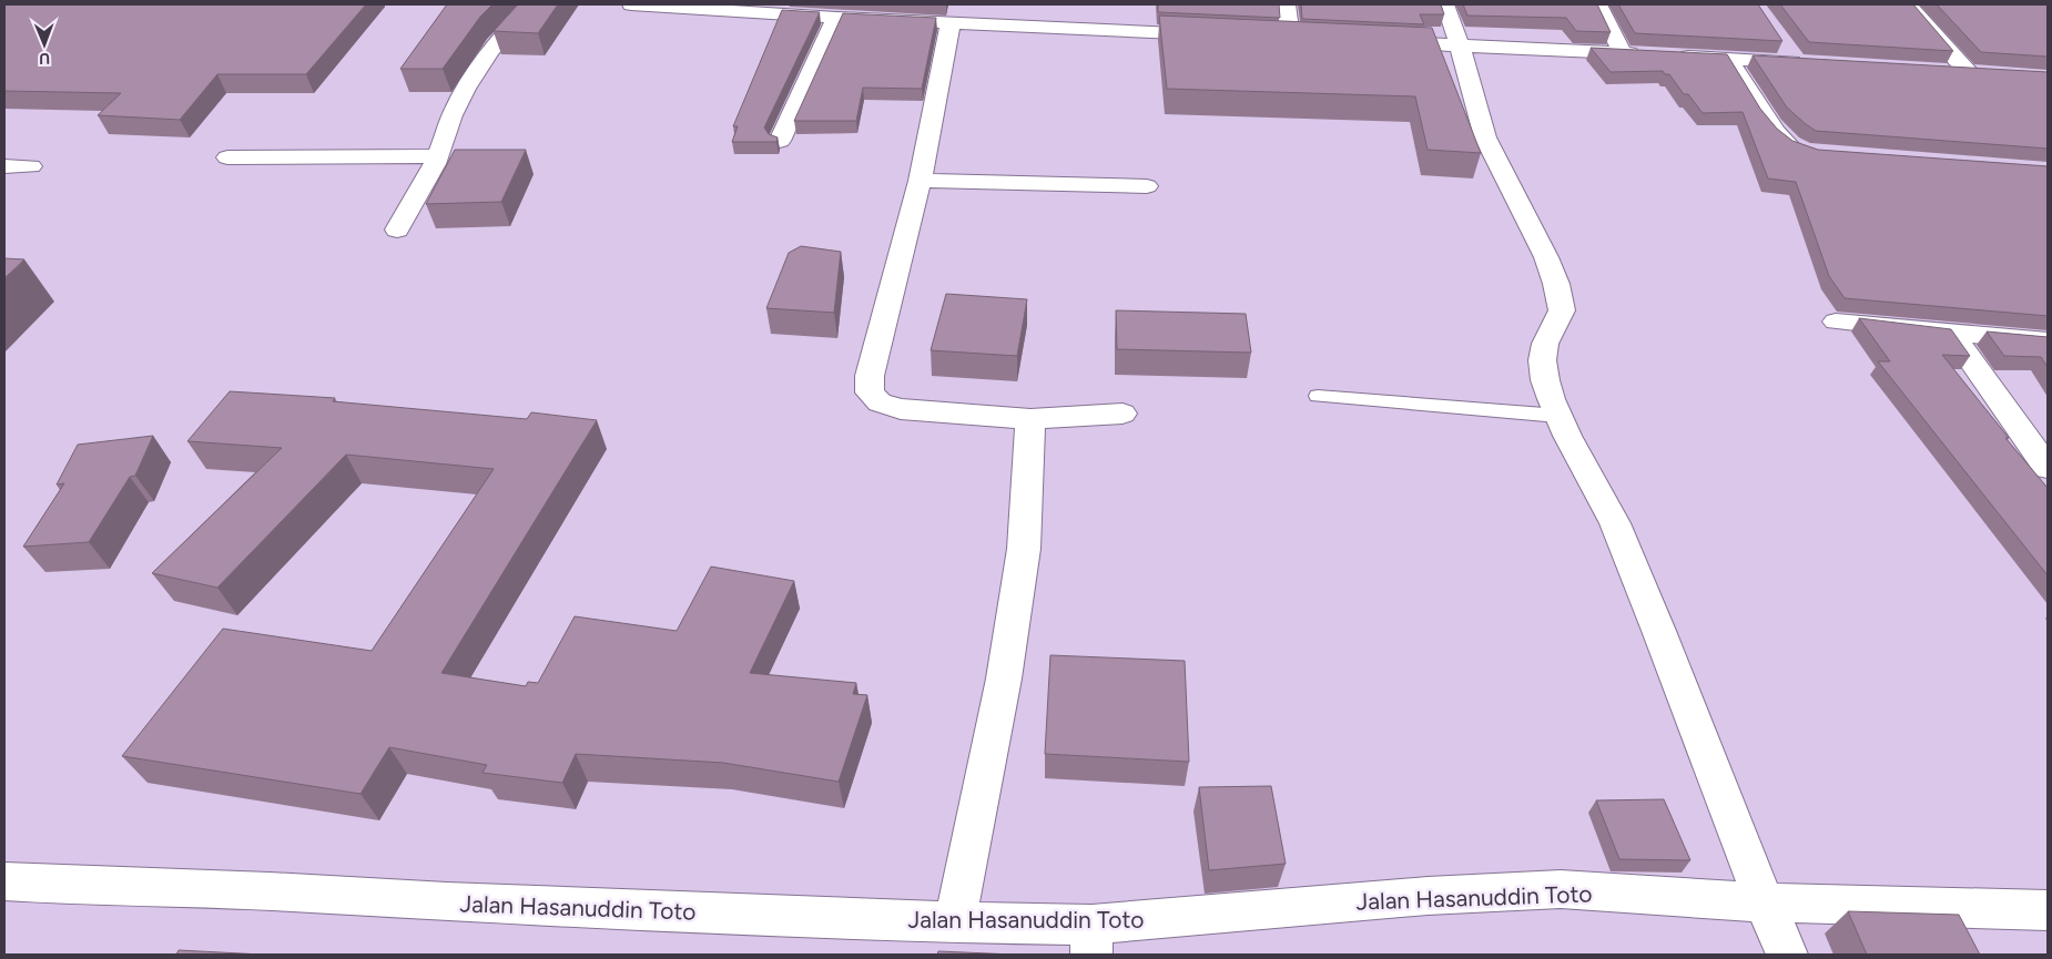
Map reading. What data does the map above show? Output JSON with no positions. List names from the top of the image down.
{
  "streets": {
    "street": ["Jalan Hasanuddin Toto"]
  },
  "north": "bottom"
}
